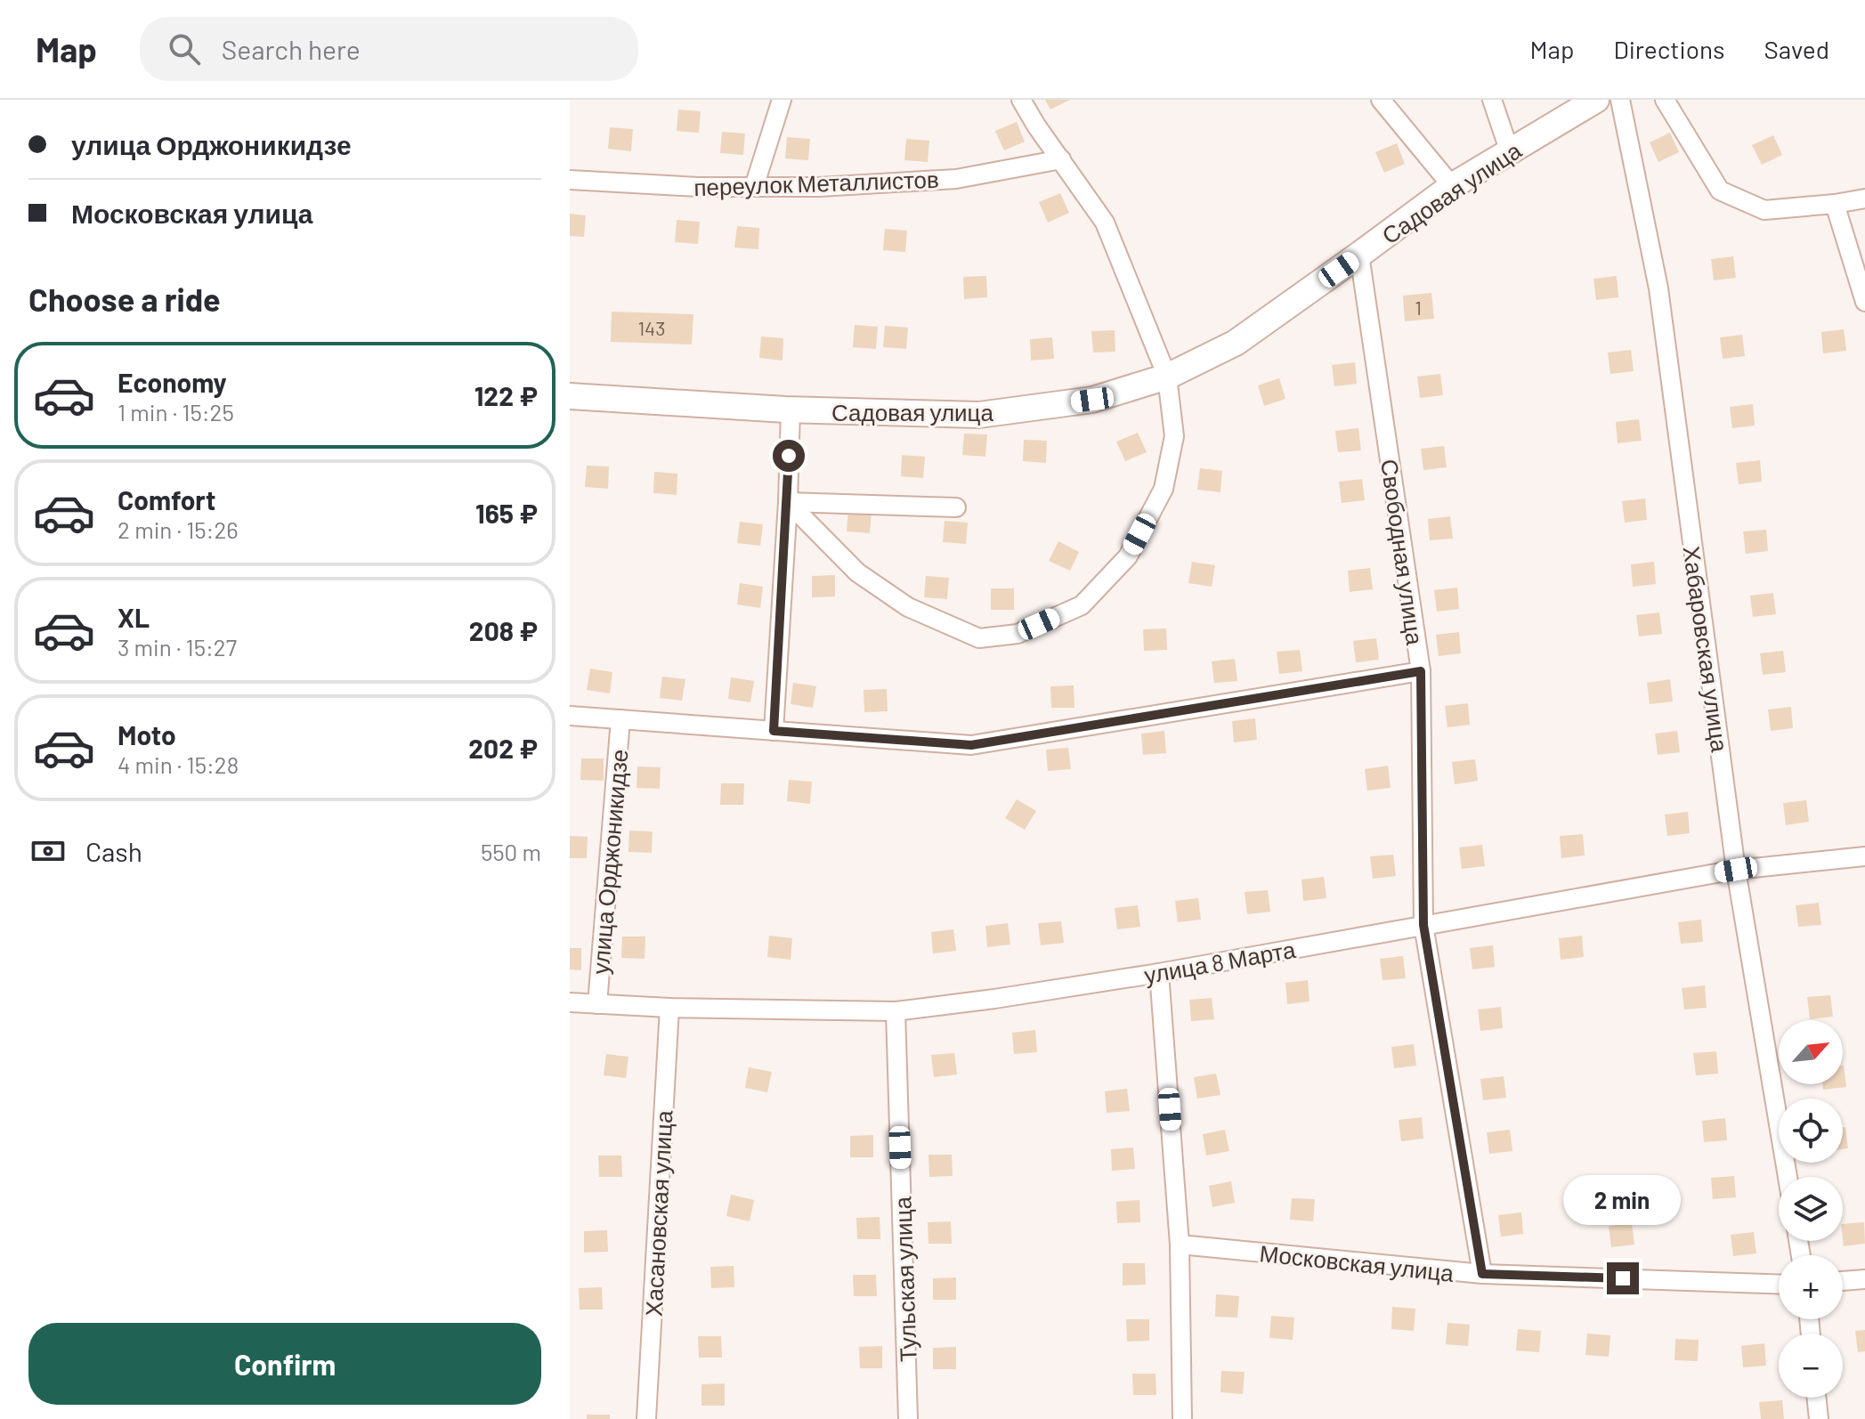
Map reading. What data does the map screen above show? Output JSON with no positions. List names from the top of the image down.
{
  "streets": {
    "street": [
      "переулок Металлистов",
      "Садовая улица",
      "Свободная улица",
      "Хабаровская улица",
      "улица Орджоникидзе",
      "улица 8 Марта",
      "Хасановская улица",
      "Московская улица",
      "Тульская улица"
    ]
  },
  "crossings": [
    ["Садовая улица", "Свободная улица"],
    ["Свободная улица", "улица Орджоникидзе"],
    ["Свободная улица", "улица 8 Марта"],
    ["Свободная улица", "Московская улица"],
    ["Хабаровская улица", "улица 8 Марта"],
    ["улица Орджоникидзе", "улица 8 Марта"],
    ["улица 8 Марта", "Хасановская улица"],
    ["улица 8 Марта", "Тульская улица"]
  ],
  "house_numbers": ["1", "143"],
  "north": "top right",
  "page": {
    "header": "Map",
    "search": "Search here",
    "nav": ["Map", "Directions", "Saved"],
    "banner": ["улица Орджоникидзе", "Московская улица"],
    "heading": "Choose a ride",
    "list": [
      {
        "name": "Economy",
        "note": "1 min · 15:25",
        "value": "122 ₽"
      },
      {
        "name": "Comfort",
        "note": "2 min · 15:26",
        "value": "165 ₽"
      },
      {
        "name": "XL",
        "note": "3 min · 15:27",
        "value": "208 ₽"
      },
      {
        "name": "Moto",
        "note": "4 min · 15:28",
        "value": "202 ₽"
      }
    ],
    "pay": ["Cash", "550 m"],
    "map_buttons": ["+", "−"],
    "bubble": "2 min",
    "buttons": "Confirm"
  }
}
